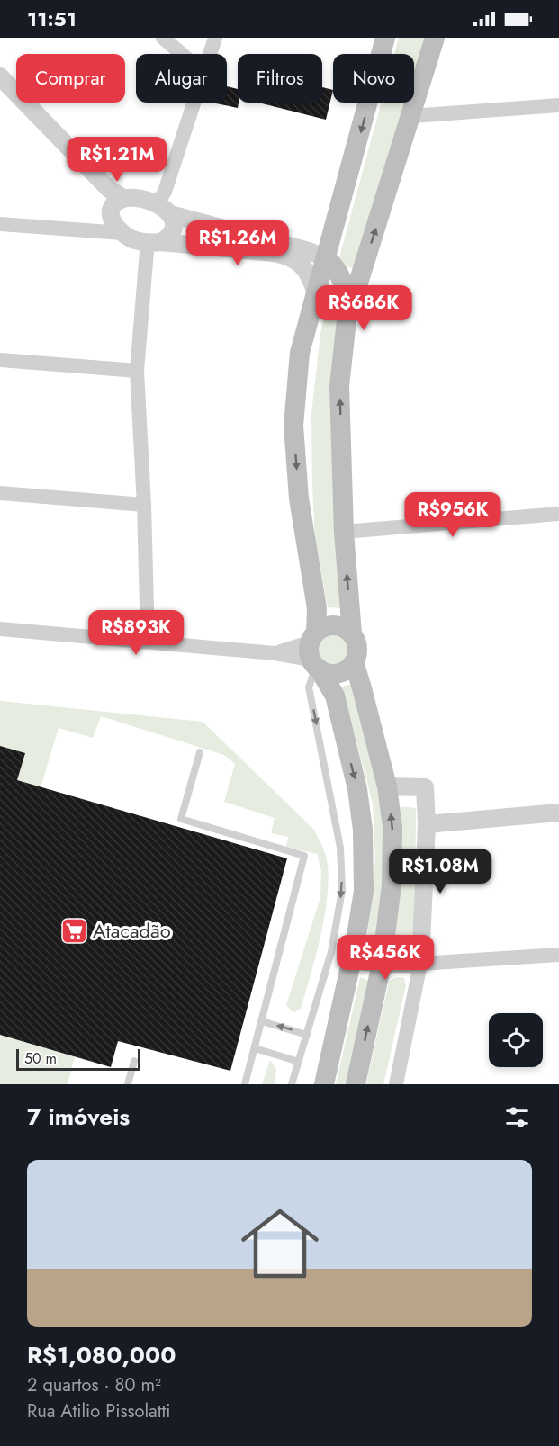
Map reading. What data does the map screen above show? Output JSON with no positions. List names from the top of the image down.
{
  "places": {
    "supermarket": ["Atacadão"]
  },
  "scale_bar": "50 m",
  "page": {
    "status": "11:51",
    "chip": [
      "Comprar",
      "Alugar",
      "Filtros",
      "Novo"
    ],
    "price": [
      "R$1.21M",
      "R$1.26M",
      "R$686K",
      "R$956K",
      "R$893K",
      "R$1.08M",
      "R$456K"
    ],
    "scale": "50 m",
    "heading": "7 imóveis",
    "list": [
      {
        "name": "R$1,080,000",
        "note": "2 quartos · 80 m² · Rua Atilio Pissolatti"
      }
    ]
  }
}
